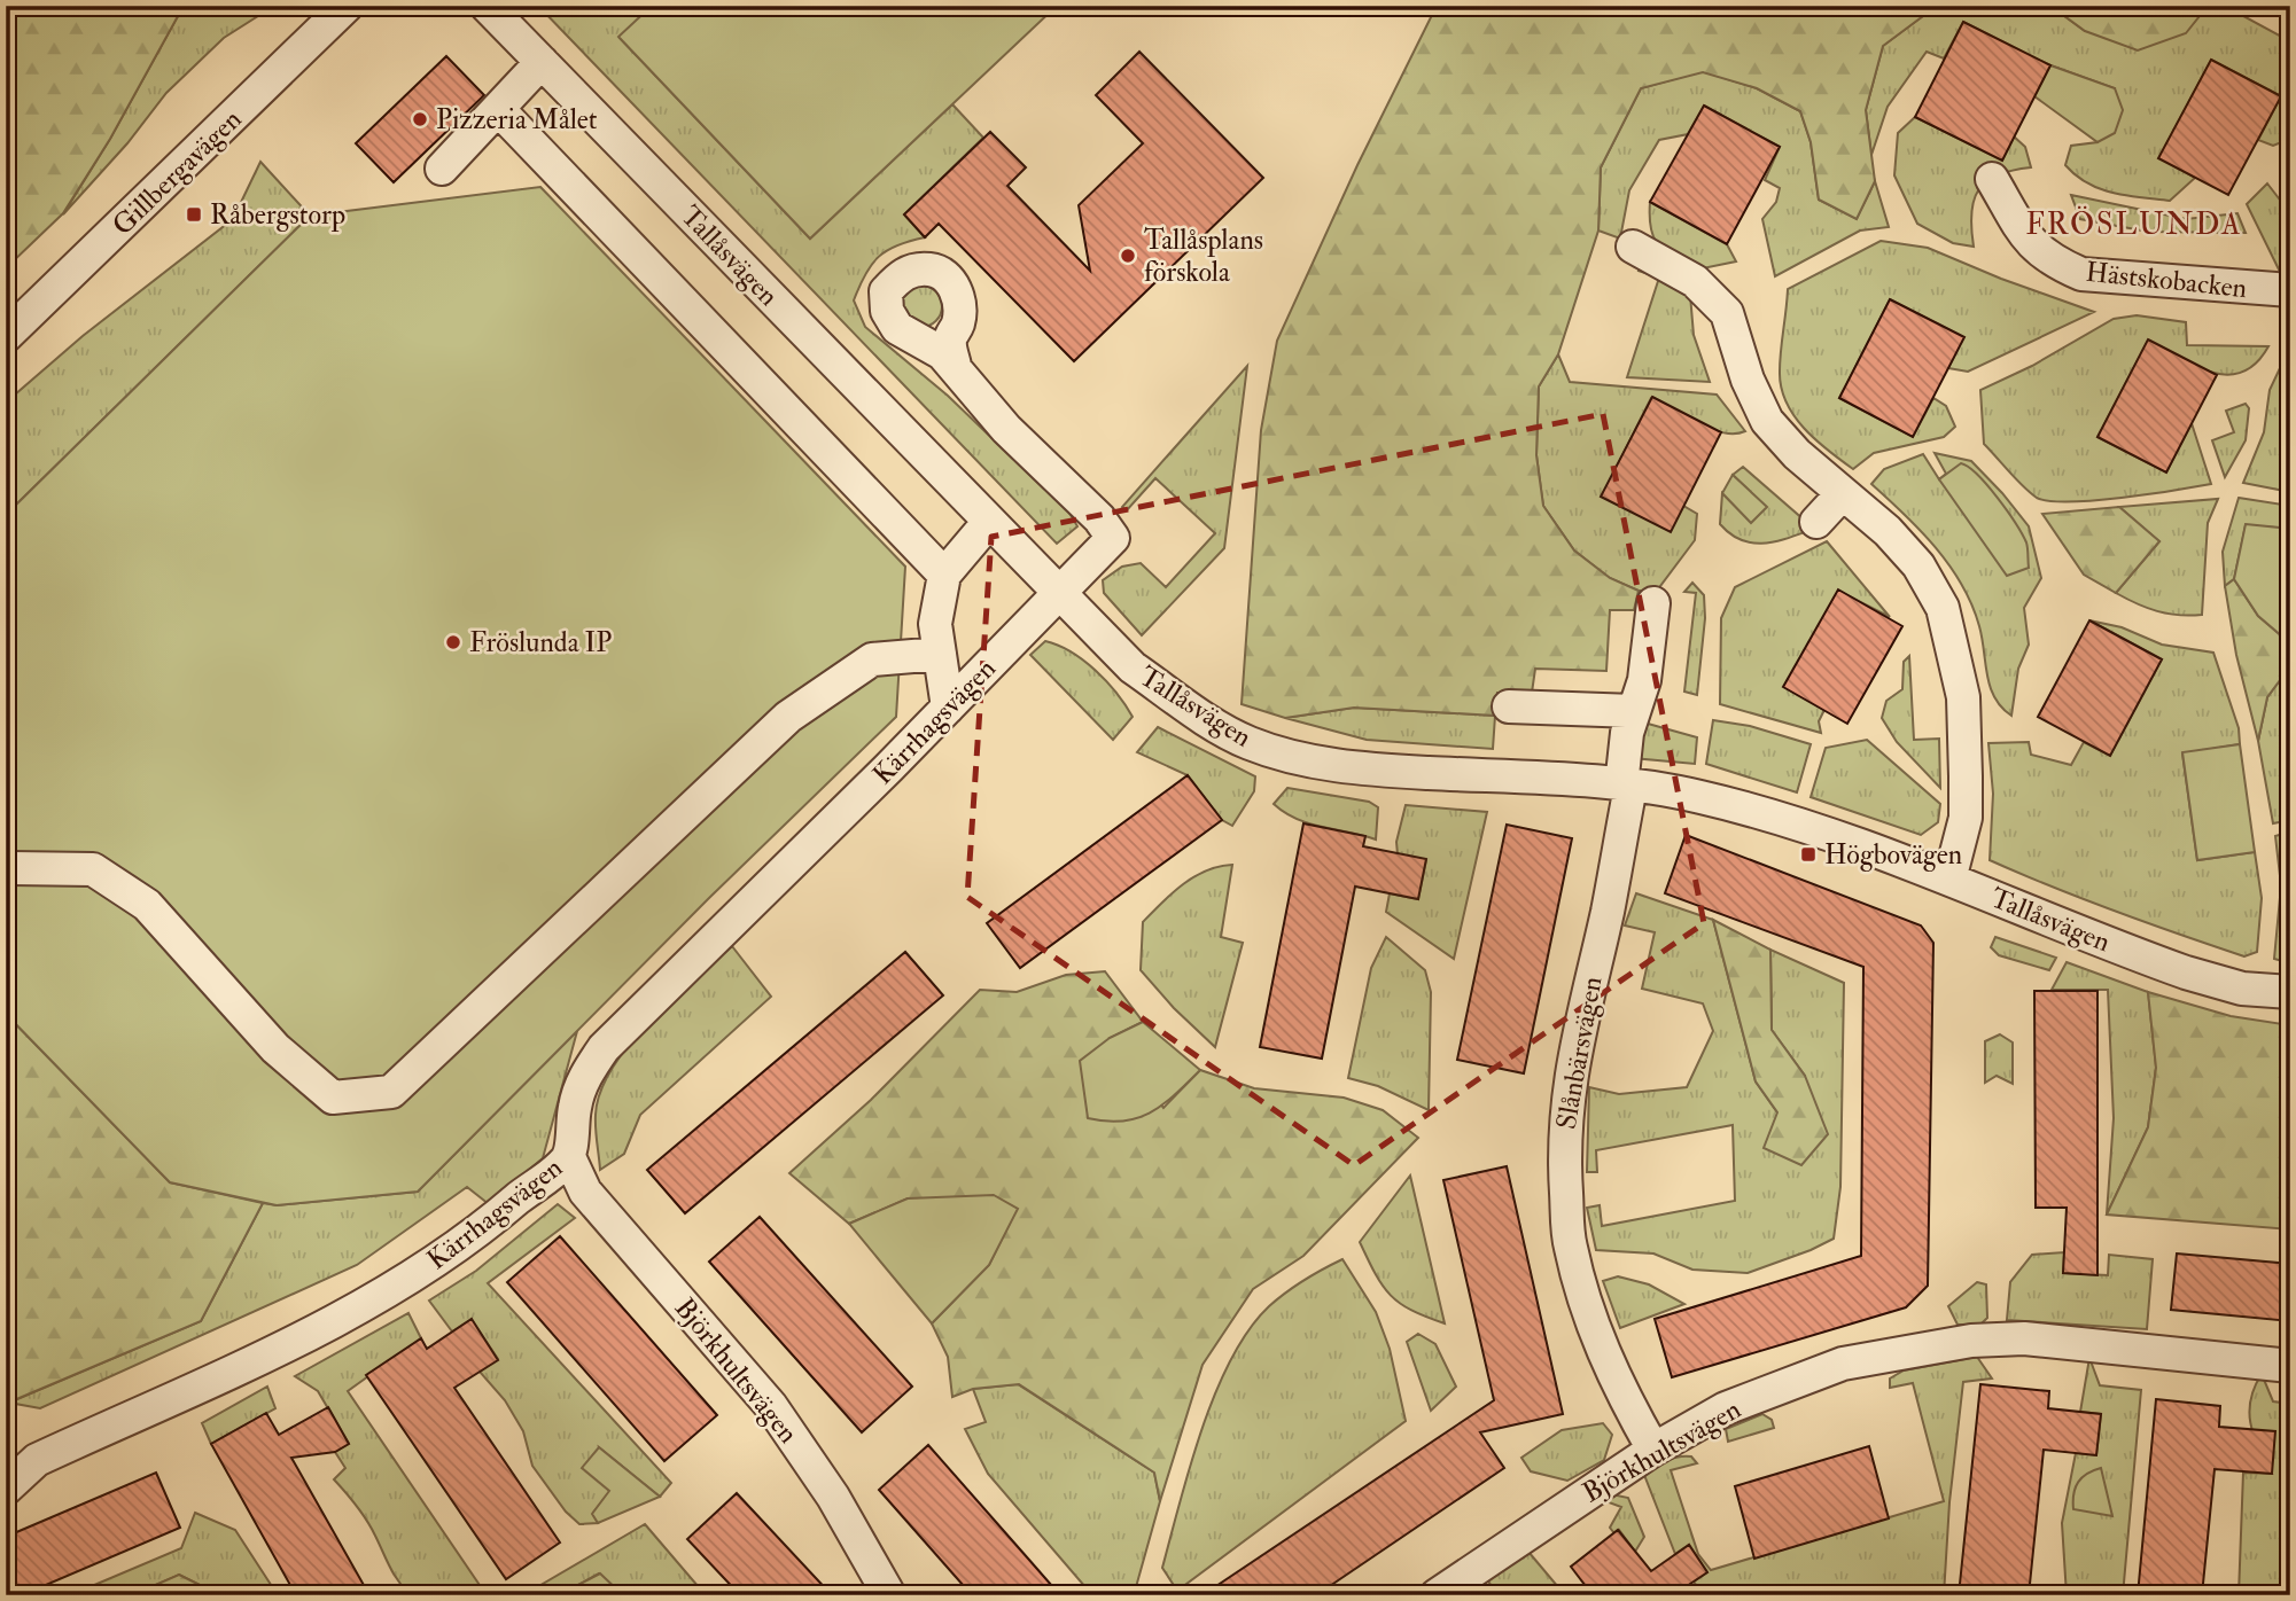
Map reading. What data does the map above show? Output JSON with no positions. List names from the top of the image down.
{
  "streets": {
    "street": [
      "Gillbergavägen",
      "Tallåsvägen",
      "Hästskobacken",
      "Kärrhagsvägen",
      "Slånbärsvägen",
      "Björkhultsvägen"
    ]
  },
  "crossings": [
    ["Tallåsvägen", "Kärrhagsvägen"],
    ["Tallåsvägen", "Slånbärsvägen"],
    ["Kärrhagsvägen", "Björkhultsvägen"],
    ["Slånbärsvägen", "Björkhultsvägen"]
  ],
  "districts": ["FRÖSLUNDA"],
  "places": {
    "other": ["Pizzeria Målet", "Tallåsplans förskola", "Fröslunda IP"],
    "transit": ["Råbergstorp", "Högbovägen"]
  }
}
